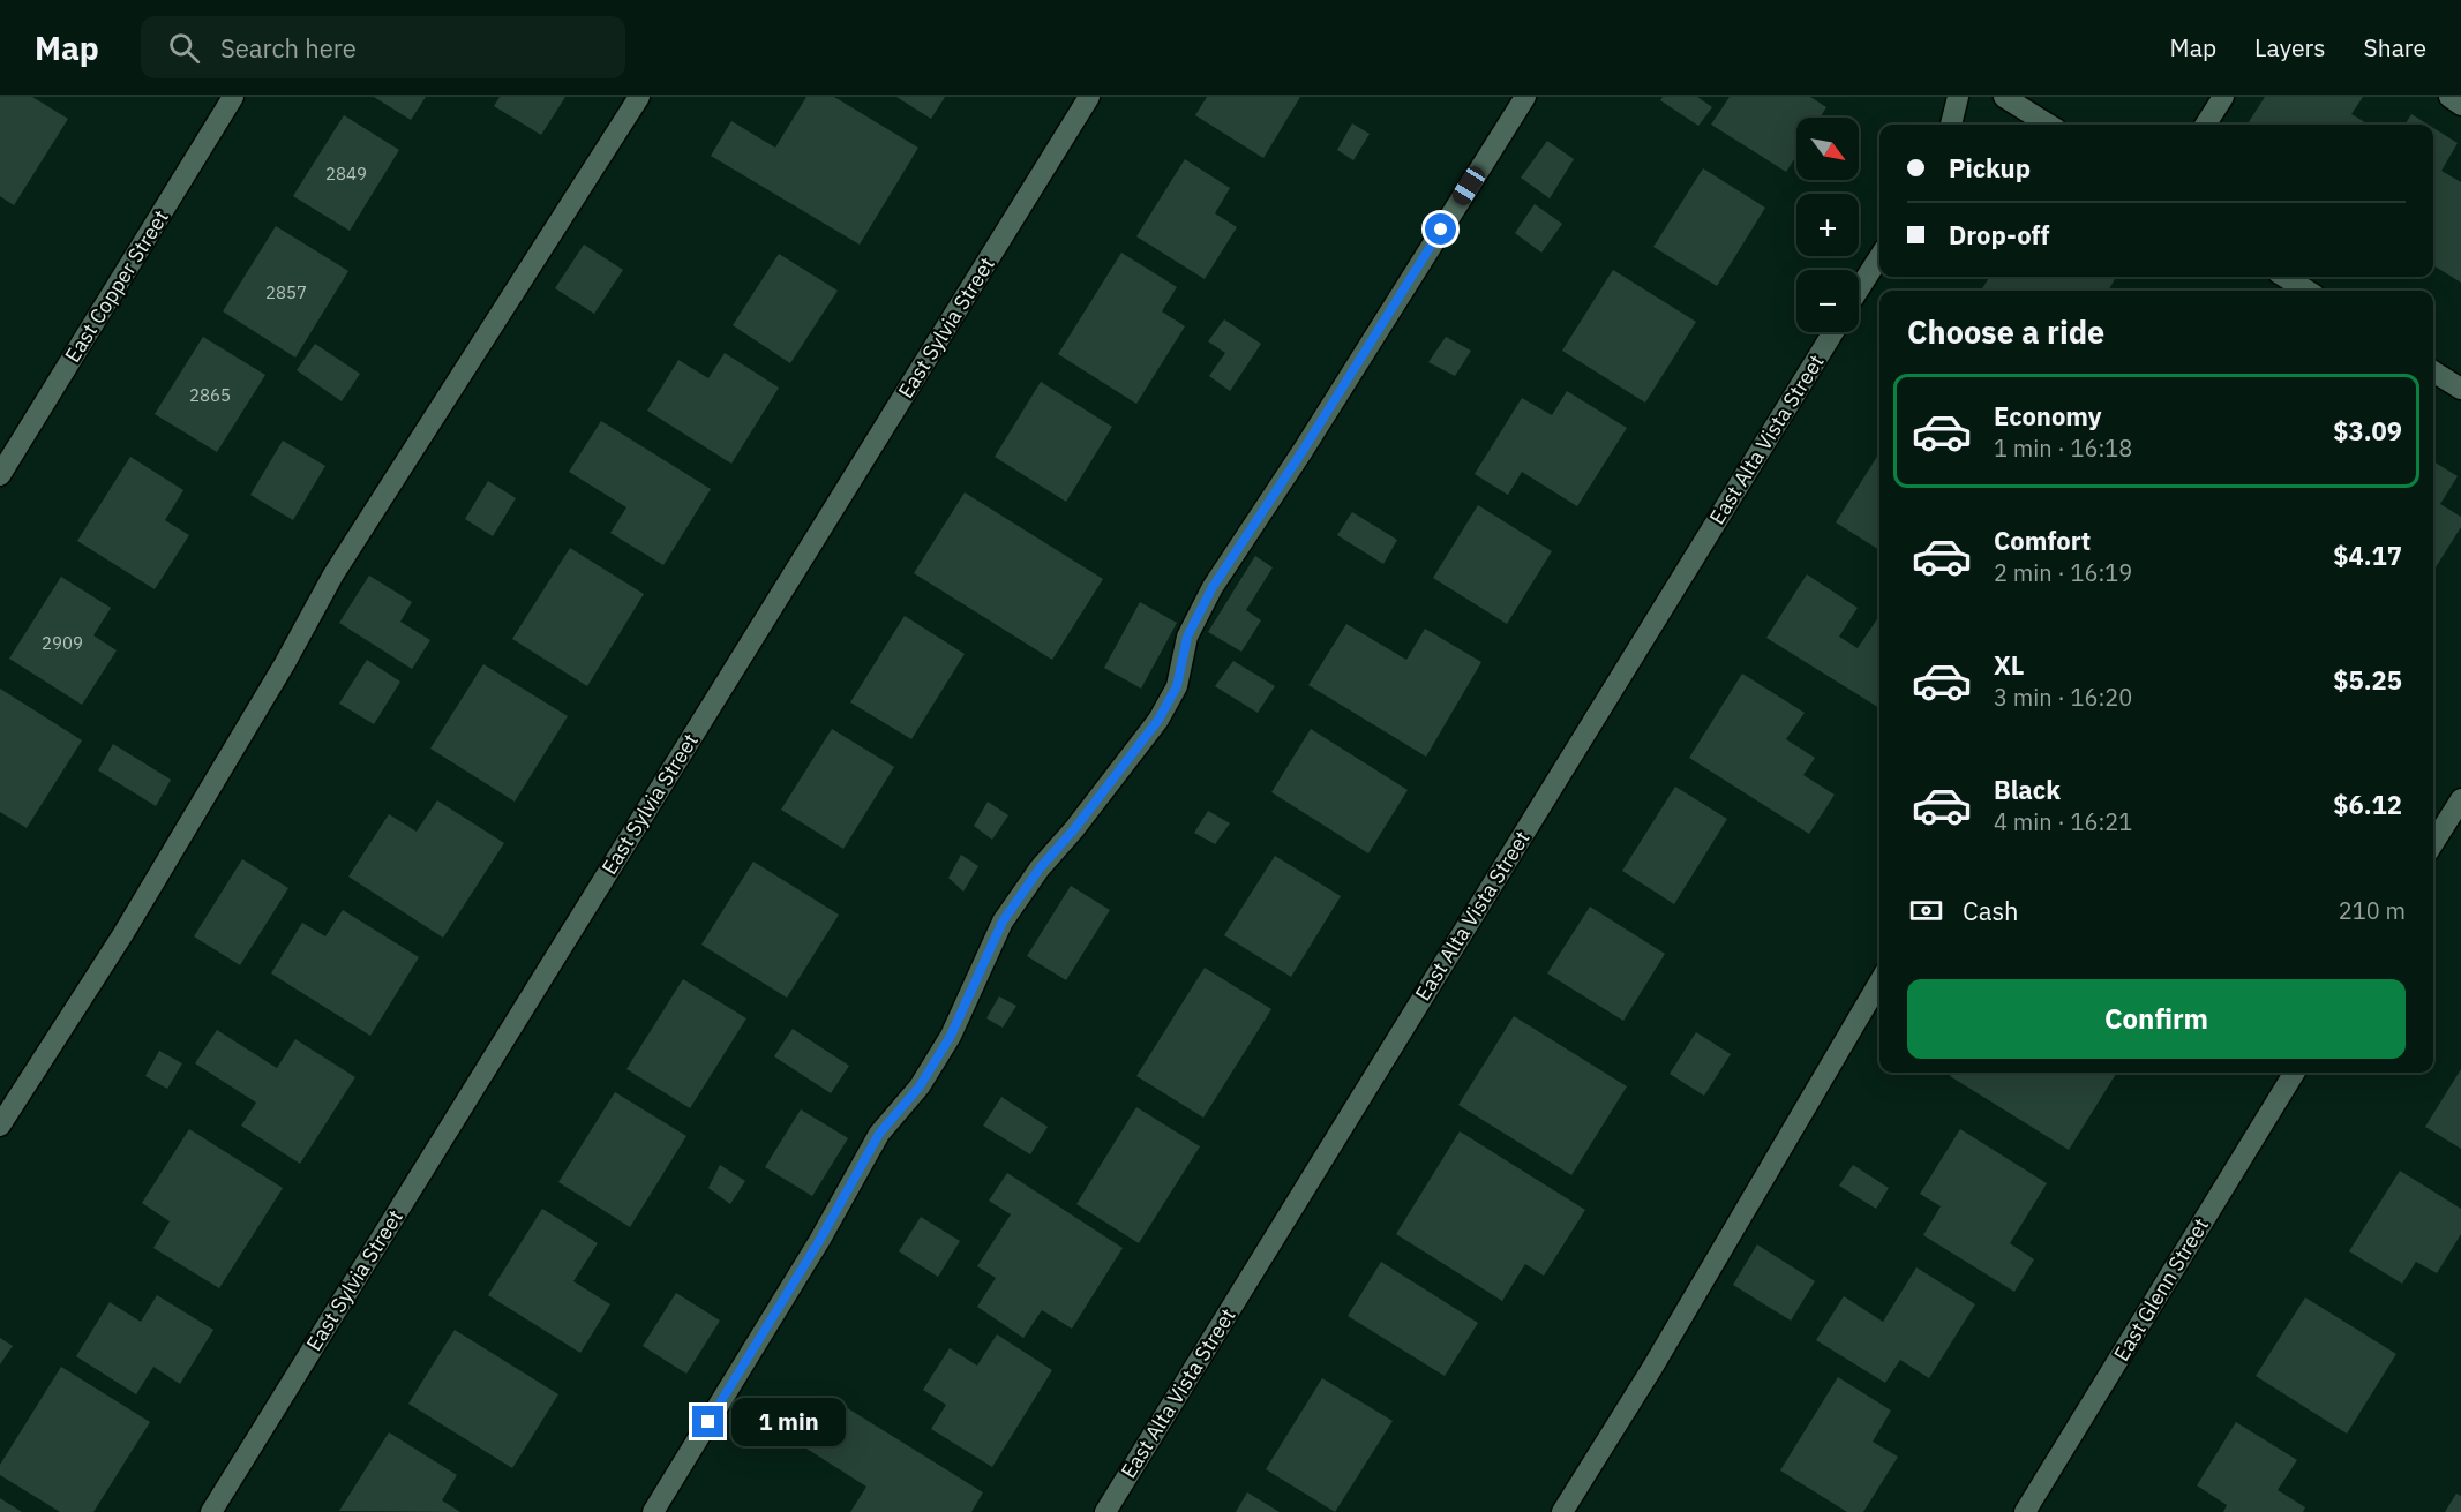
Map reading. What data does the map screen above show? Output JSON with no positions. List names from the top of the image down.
{
  "streets": {
    "street": [
      "East Copper Street",
      "East Sylvia Street",
      "East Alta Vista Street",
      "East Glenn Street"
    ]
  },
  "house_numbers": [
    "2849",
    "2857",
    "2865",
    "2909"
  ],
  "north": "bottom right",
  "page": {
    "header": "Map",
    "search": "Search here",
    "nav": ["Map", "Layers", "Share"],
    "map_buttons": ["+", "−"],
    "banner": ["Pickup", "Drop-off"],
    "heading": "Choose a ride",
    "list": [
      {
        "name": "Economy",
        "note": "1 min · 16:18",
        "value": "$3.09"
      },
      {
        "name": "Comfort",
        "note": "2 min · 16:19",
        "value": "$4.17"
      },
      {
        "name": "XL",
        "note": "3 min · 16:20",
        "value": "$5.25"
      },
      {
        "name": "Black",
        "note": "4 min · 16:21",
        "value": "$6.12"
      }
    ],
    "pay": ["Cash", "210 m"],
    "buttons": "Confirm",
    "bubble": "1 min"
  }
}
